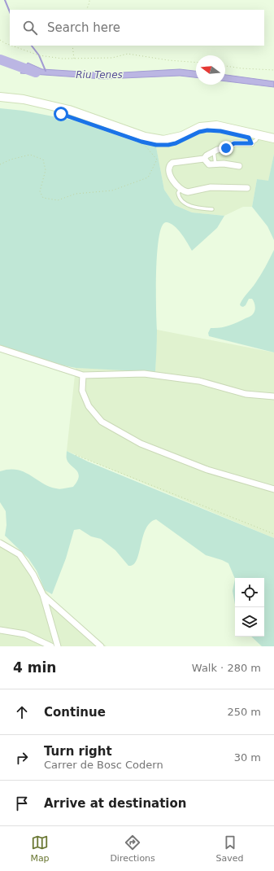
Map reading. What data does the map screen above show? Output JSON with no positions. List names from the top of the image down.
{
  "water": ["Riu Tenes"],
  "north": "left",
  "page": {
    "search": "Search here",
    "heading": ["4 min", "Walk · 280 m"],
    "list": [
      ["Continue", "250 m"],
      ["Turn right", "Carrer de Bosc Codern", "30 m"],
      "Arrive at destination"
    ],
    "nav": ["Map", "Directions", "Saved"]
  }
}
